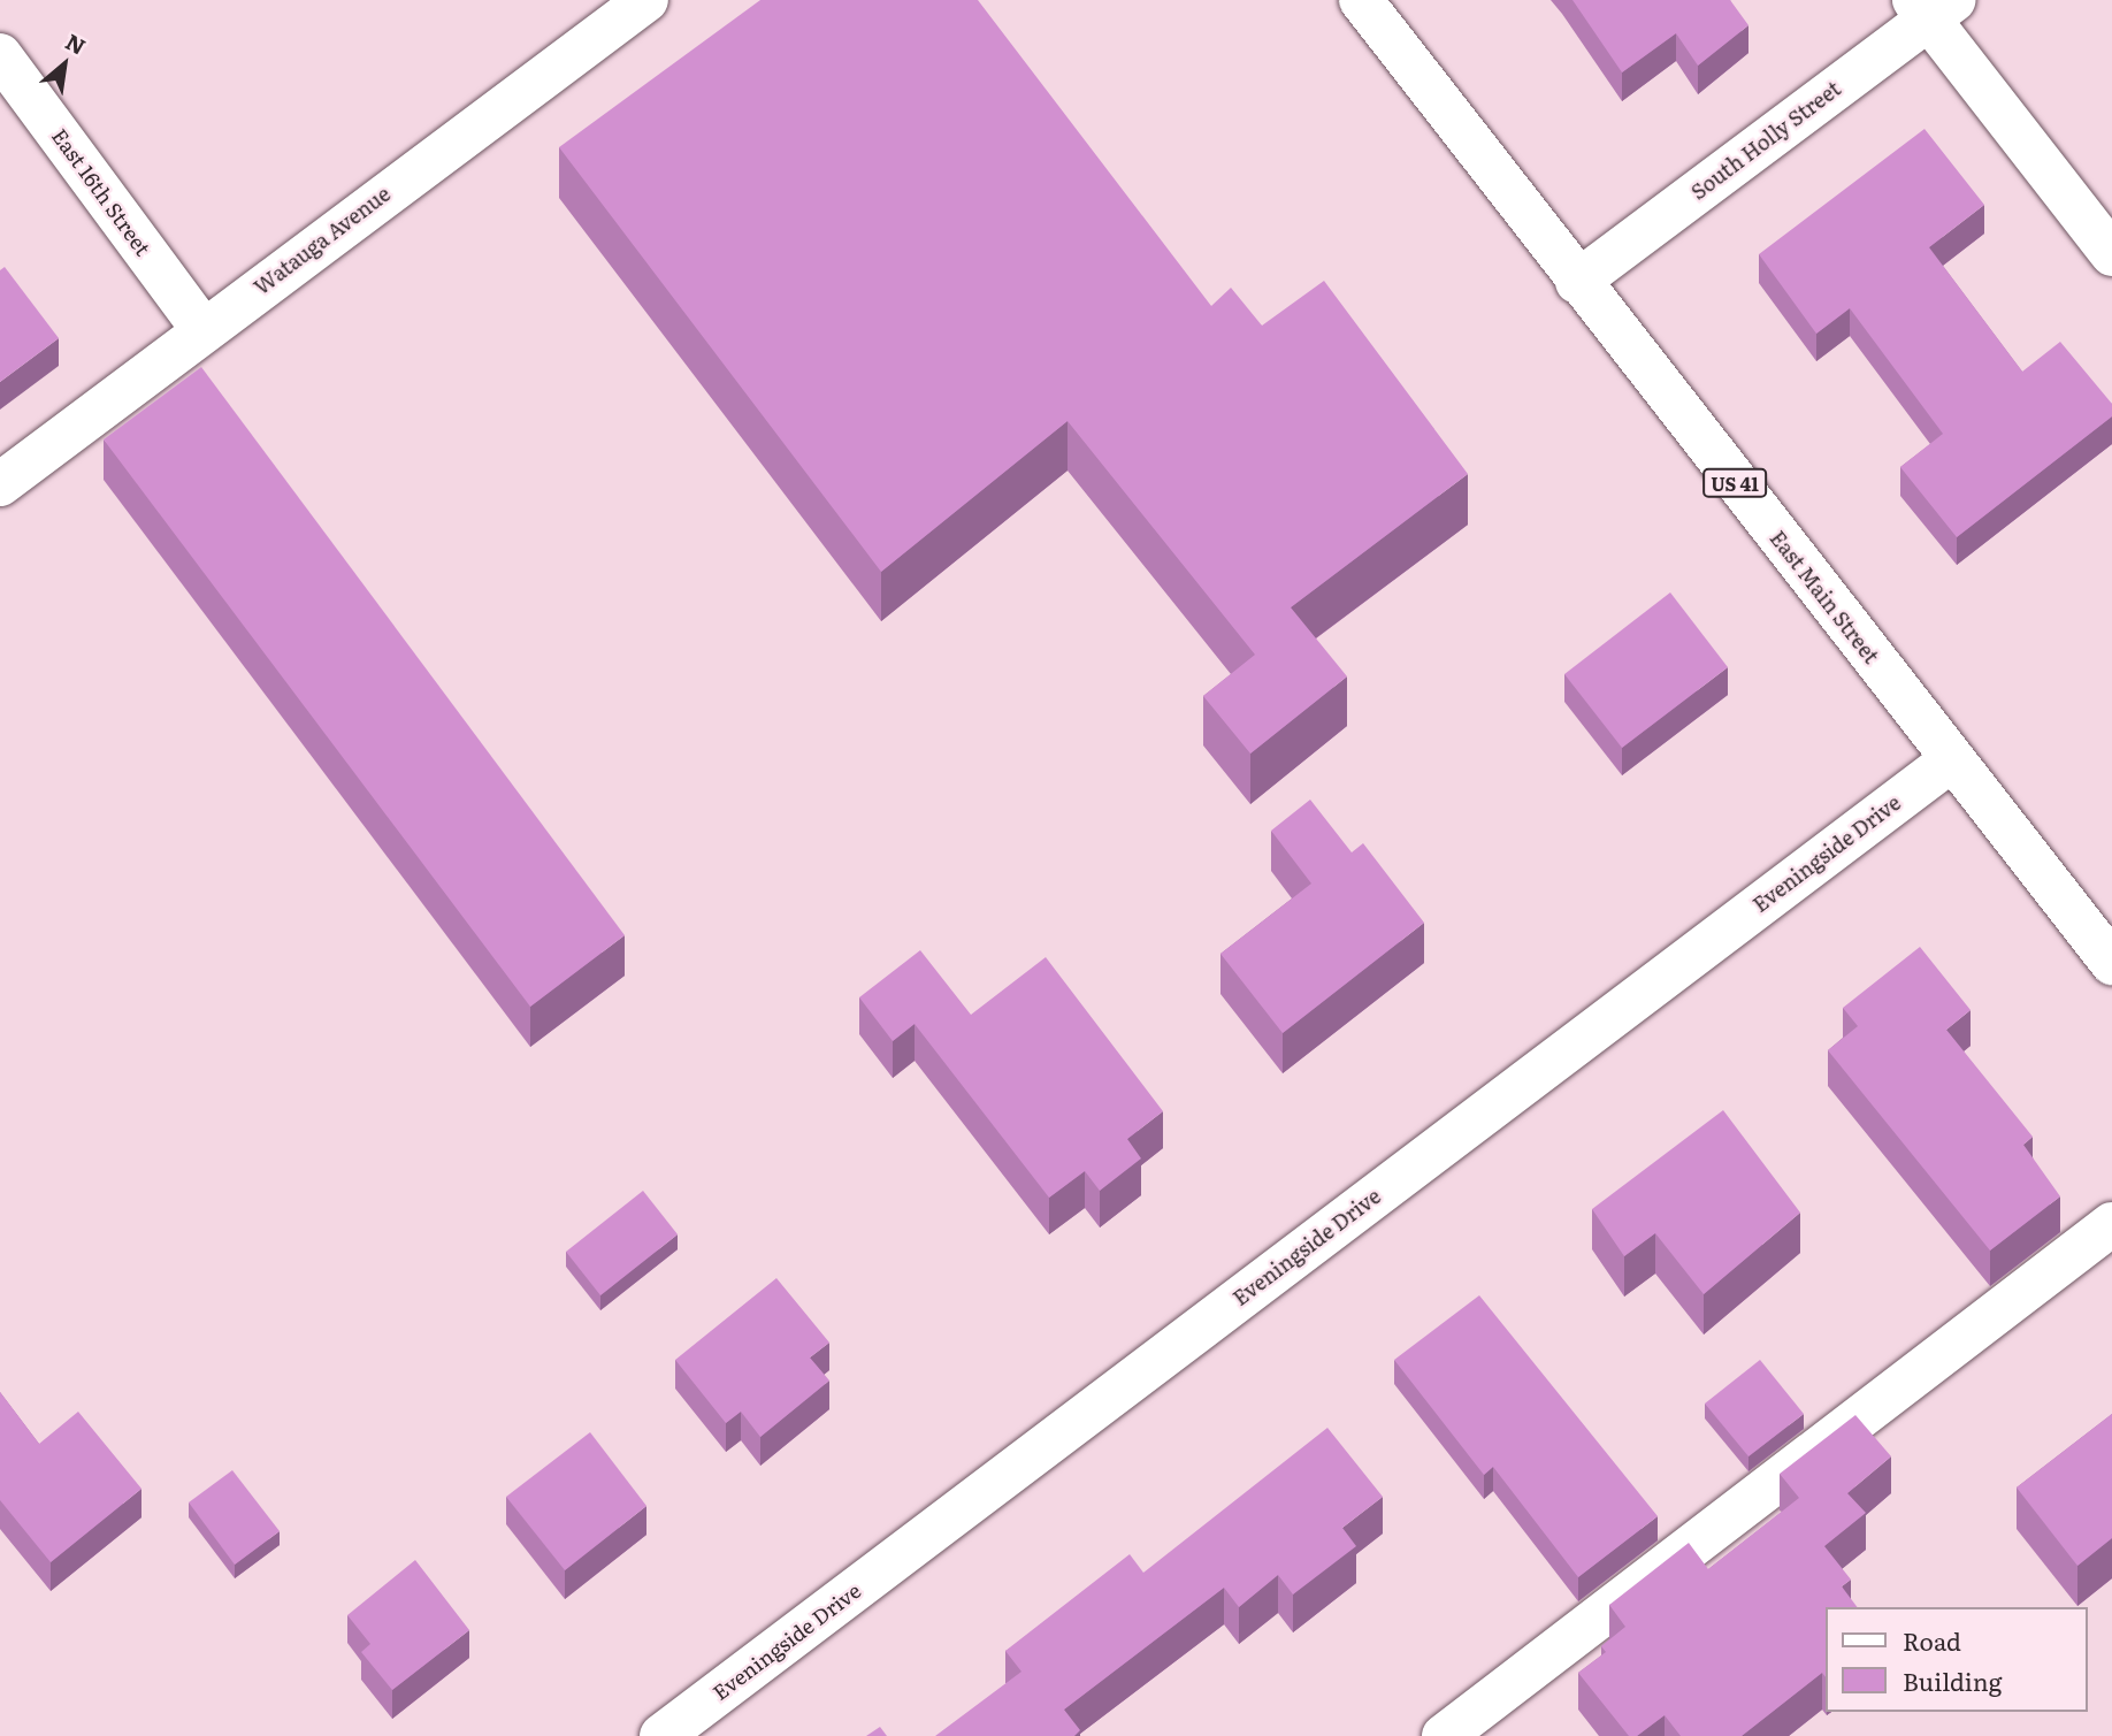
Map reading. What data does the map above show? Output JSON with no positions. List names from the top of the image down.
{
  "streets": {
    "street": [
      "South Holly Street",
      "East 16th Street",
      "Watauga Avenue",
      "US 41",
      "East Main Street",
      "Eveningside Drive"
    ]
  },
  "crossings": [
    ["South Holly Street", "East Main Street"],
    ["East 16th Street", "Watauga Avenue"],
    ["East Main Street", "Eveningside Drive"]
  ],
  "legend": ["Road", "Building"],
  "north": "top right"
}
